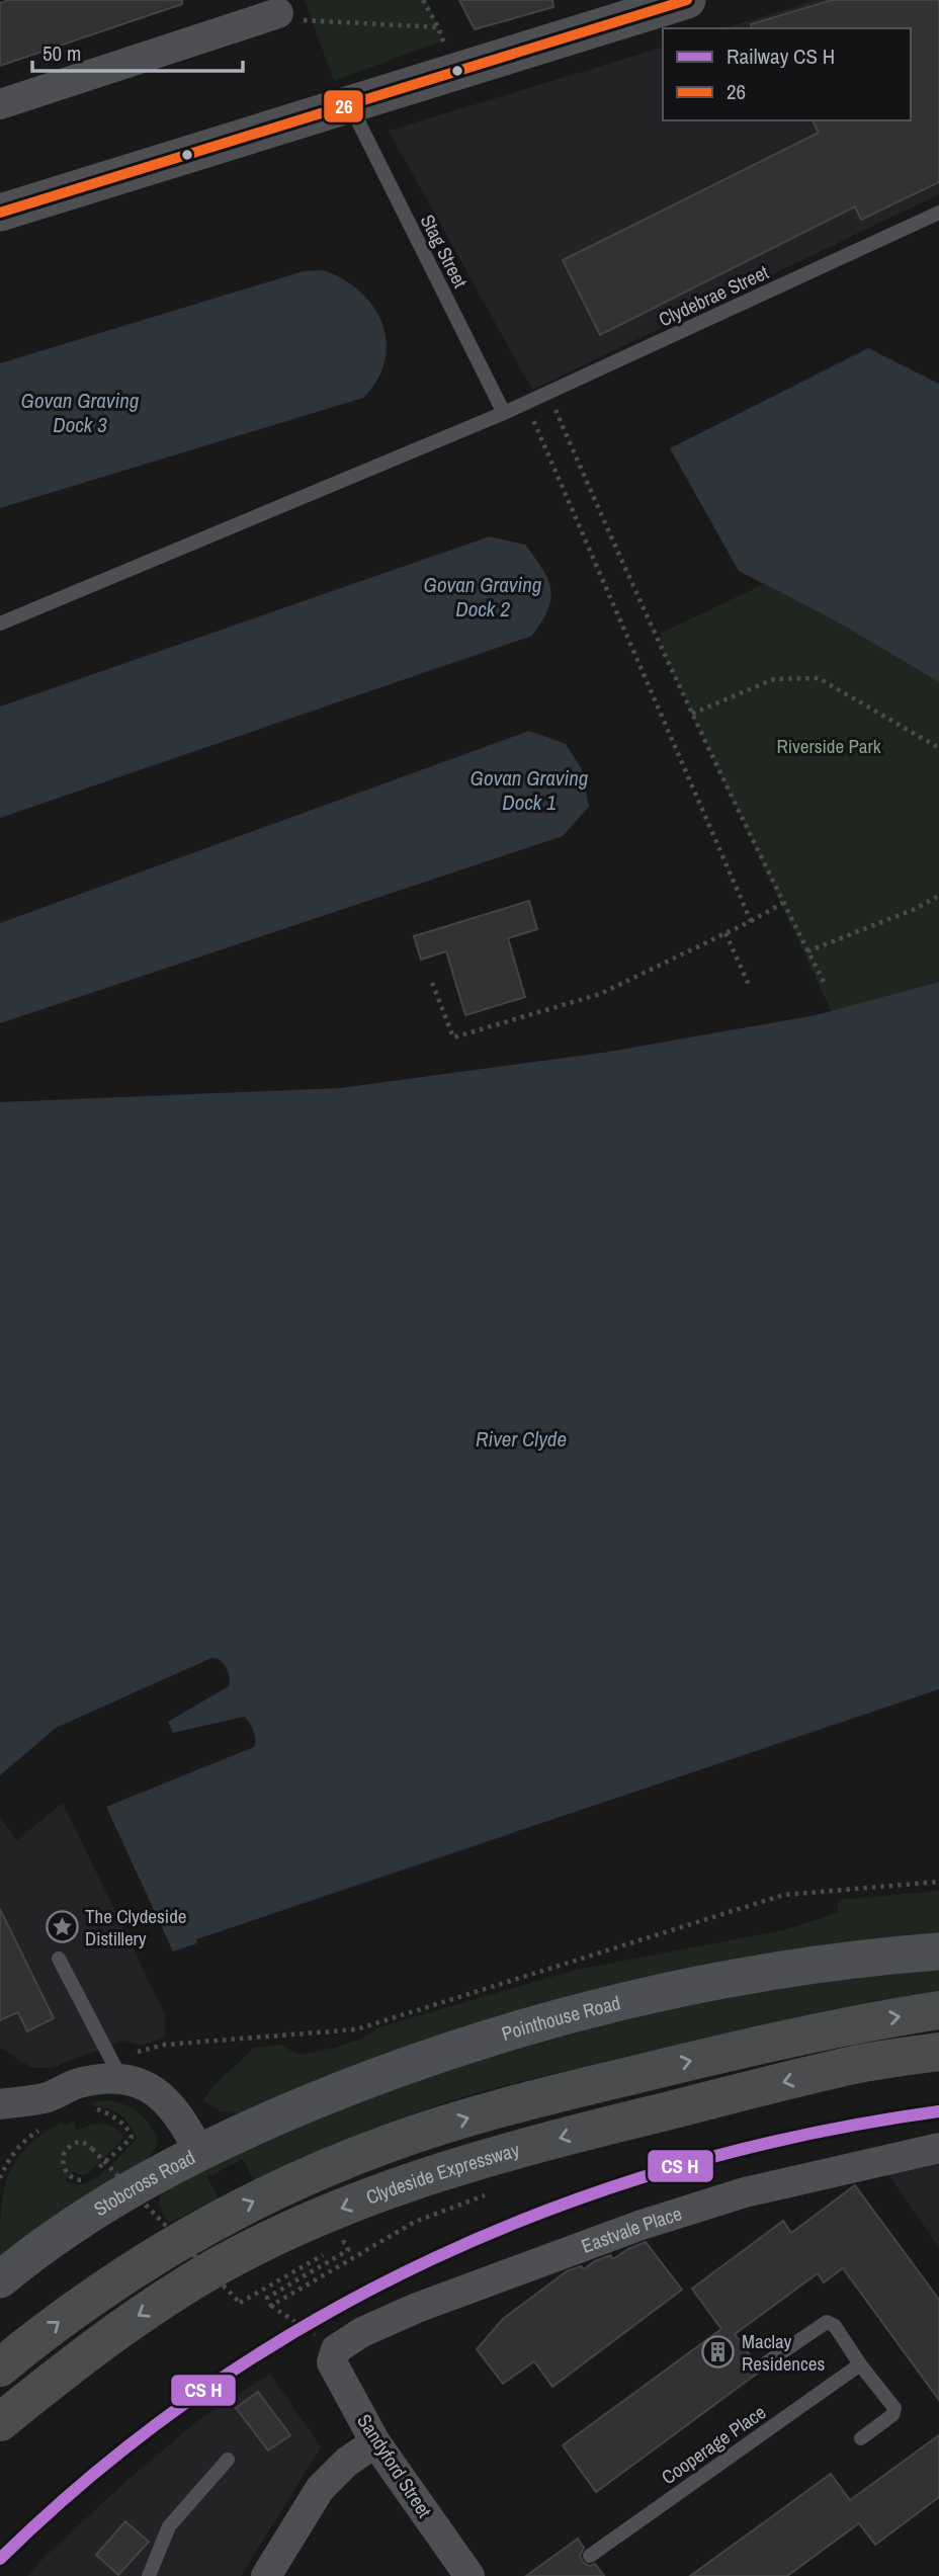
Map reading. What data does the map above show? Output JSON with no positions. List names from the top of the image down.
{
  "streets": {
    "main road": ["Clydeside Expressway"],
    "street": [
      "Pointhouse Road",
      "Stobcross Road",
      "Eastvale Place",
      "Sandyford Street"
    ],
    "lane": ["Stag Street", "Clydebrae Street", "Cooperage Place"]
  },
  "crossings": [
    ["Stag Street", "Clydebrae Street"],
    ["Pointhouse Road", "Stobcross Road"],
    ["Eastvale Place", "Sandyford Street"]
  ],
  "water": [
    "Govan Graving Dock 3",
    "Govan Graving Dock 2",
    "Govan Graving Dock 1",
    "River Clyde"
  ],
  "parks": ["Riverside Park"],
  "places": {
    "place": ["The Clydeside Distillery"],
    "building": ["Maclay Residences"]
  },
  "lines": ["transit line 26"],
  "legend": ["Railway CS H", "26"],
  "scale_bar": "50 m"
}
